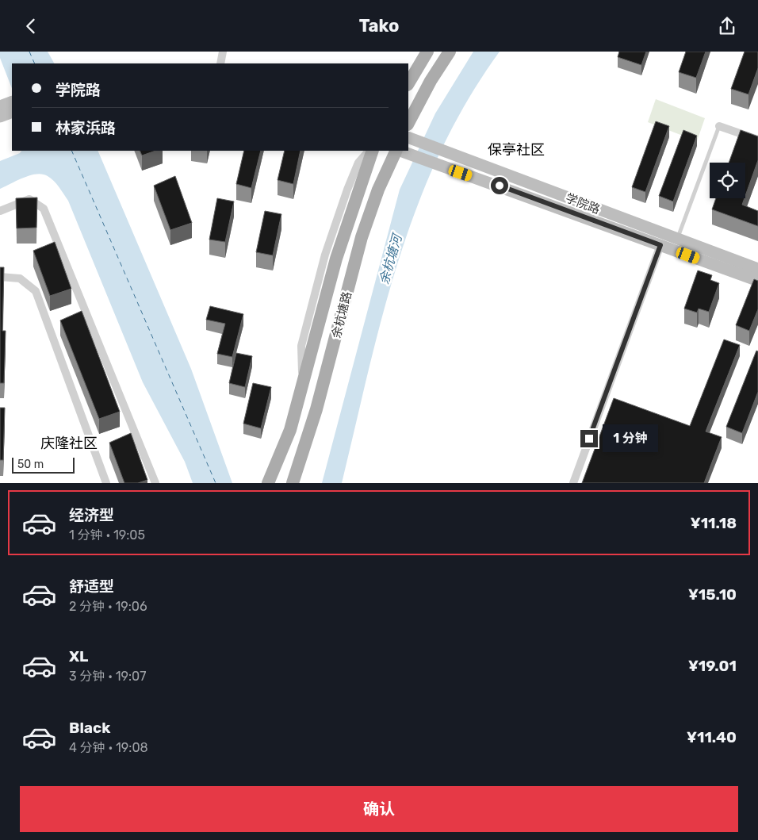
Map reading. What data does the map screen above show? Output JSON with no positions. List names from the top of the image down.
{
  "streets": {
    "main road": ["学院路", "余杭塘路"]
  },
  "districts": ["保亭社区", "庆隆社区"],
  "water": ["余杭塘河"],
  "scale_bar": "50 m",
  "page": {
    "header": "Tako",
    "banner": ["学院路", "林家浜路"],
    "bubble": "1 分钟",
    "scale": "50 m",
    "list": [
      {
        "name": "经济型",
        "note": "1 分钟 · 19:05",
        "value": "¥11.18"
      },
      {
        "name": "舒适型",
        "note": "2 分钟 · 19:06",
        "value": "¥15.10"
      },
      {
        "name": "XL",
        "note": "3 分钟 · 19:07",
        "value": "¥19.01"
      },
      {
        "name": "Black",
        "note": "4 分钟 · 19:08",
        "value": "¥11.40"
      }
    ],
    "buttons": "确认"
  }
}
